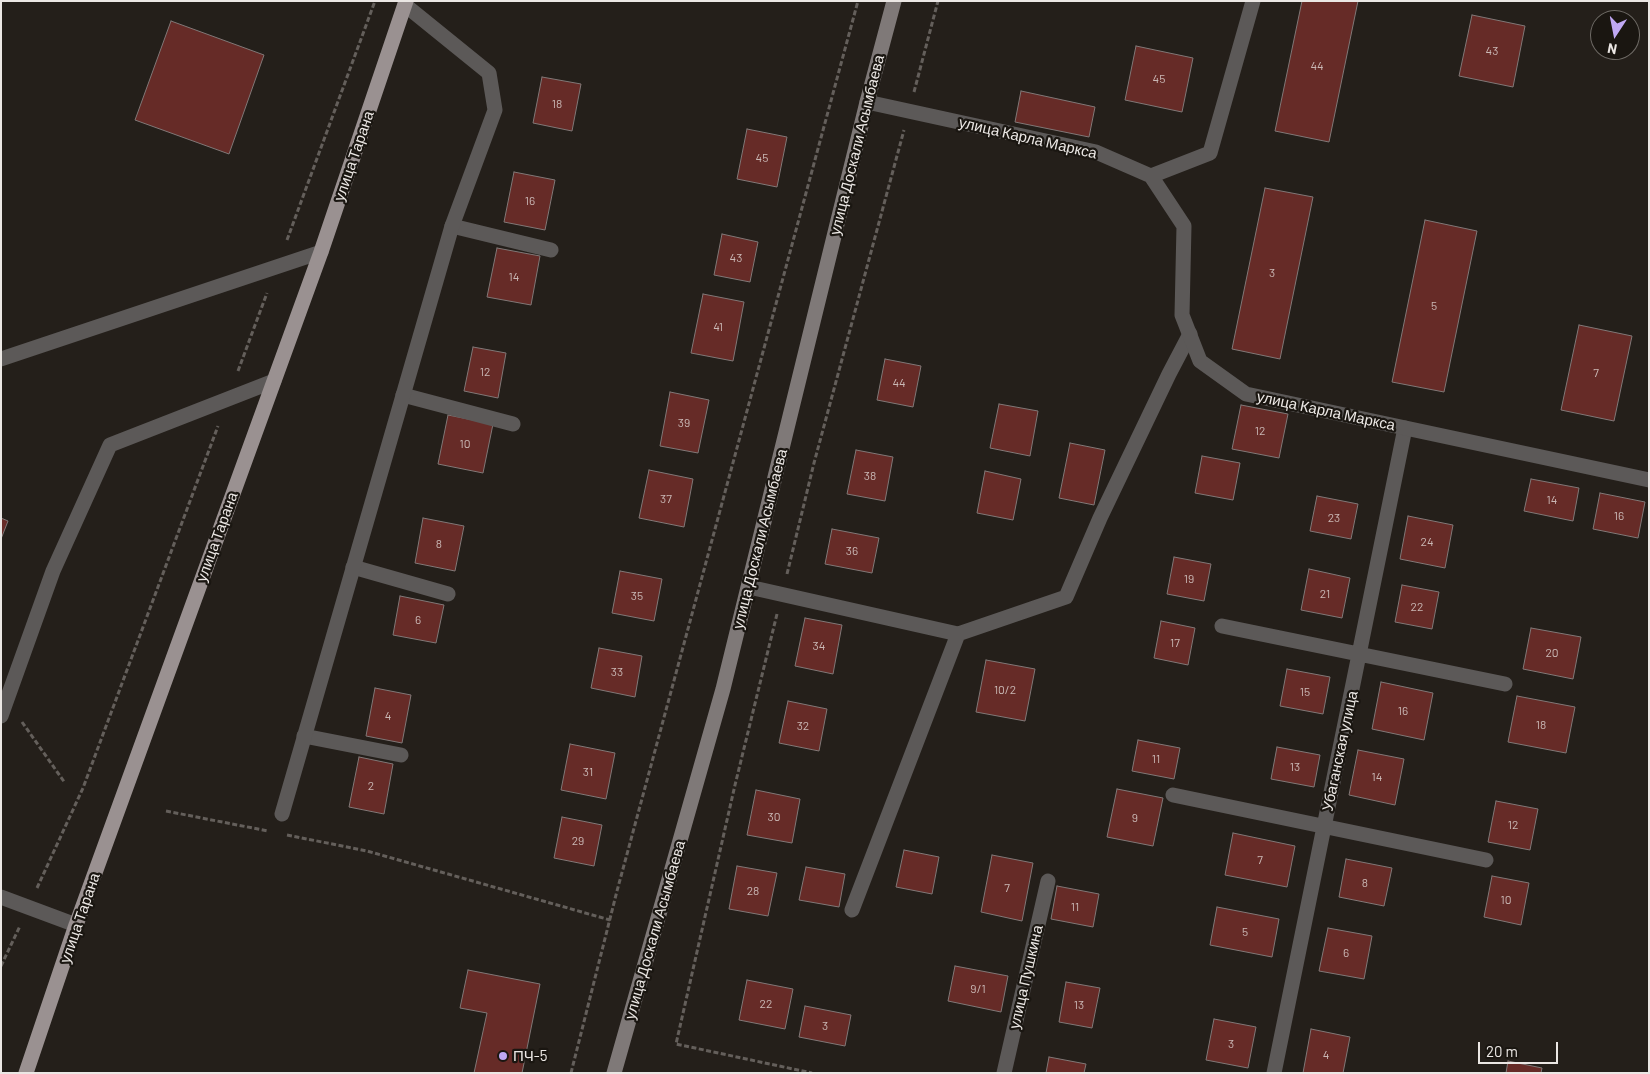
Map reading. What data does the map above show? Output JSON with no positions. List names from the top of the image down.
{
  "streets": {
    "main road": ["улица Тарана"],
    "street": [
      "улица Карла Маркса",
      "улица Доскали Асымбаева",
      "Убаганская улица",
      "улица Пушкина"
    ]
  },
  "crossings": [
    ["улица Карла Маркса", "улица Доскали Асымбаева"],
    ["улица Карла Маркса", "Убаганская улица"]
  ],
  "places": ["ПЧ-5"],
  "house_numbers": [
    "43",
    "44",
    "45",
    "18",
    "45",
    "16",
    "43",
    "3",
    "14",
    "5",
    "41",
    "12",
    "7",
    "44",
    "39",
    "12",
    "10",
    "38",
    "37",
    "14",
    "16",
    "23",
    "24",
    "8",
    "36",
    "19",
    "21",
    "35",
    "22",
    "6",
    "17",
    "34",
    "20",
    "33",
    "10/2",
    "15",
    "16",
    "4",
    "18",
    "32",
    "11",
    "13",
    "31",
    "14",
    "2",
    "30",
    "9",
    "12",
    "29",
    "7",
    "8",
    "7",
    "28",
    "10",
    "11",
    "5",
    "6",
    "9/1",
    "22",
    "13",
    "3",
    "3",
    "4"
  ],
  "scale_bar": "20 m",
  "north": "bottom"
}
